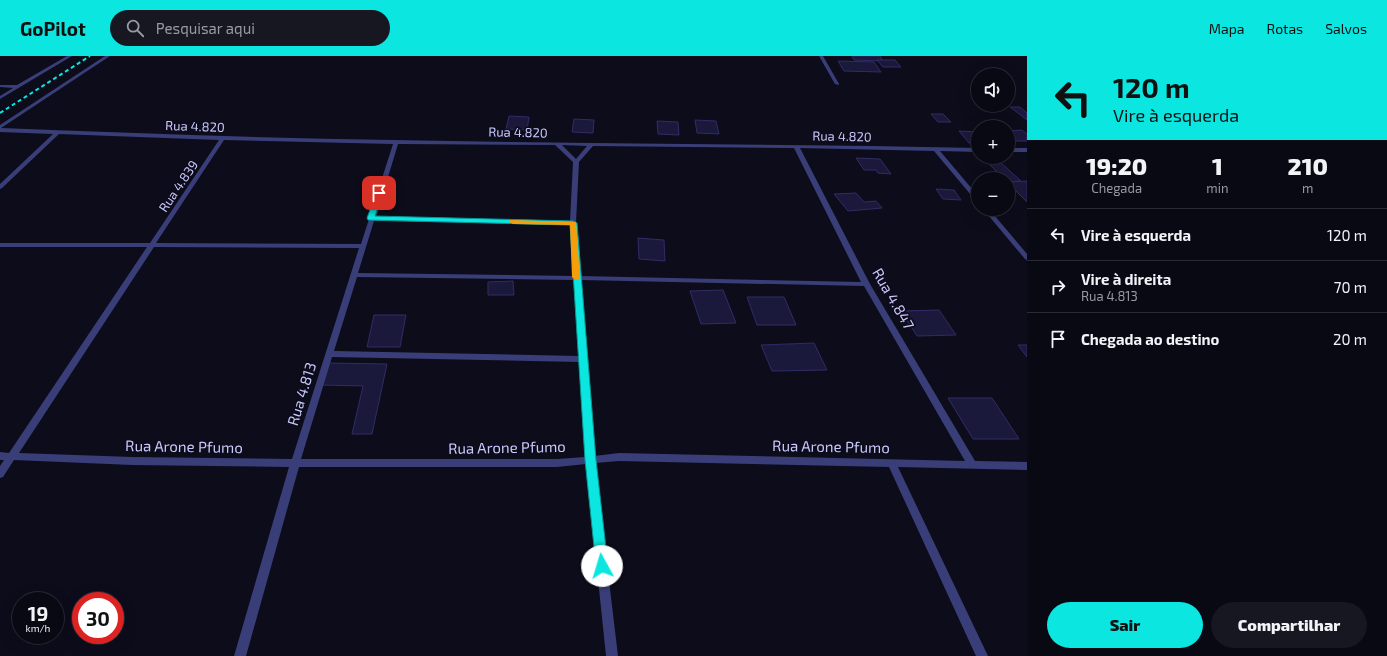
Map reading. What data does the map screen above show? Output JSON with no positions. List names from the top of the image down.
{
  "streets": {
    "street": [
      "Rua 4.820",
      "Rua 4.839",
      "Rua 4.847",
      "Rua 4.813",
      "Rua Arone Pfumo"
    ]
  },
  "crossings": [
    ["Rua 4.820", "Rua 4.839"],
    ["Rua 4.820", "Rua 4.847"],
    ["Rua 4.820", "Rua 4.813"],
    ["Rua 4.839", "Rua Arone Pfumo"],
    ["Rua 4.847", "Rua Arone Pfumo"],
    ["Rua 4.813", "Rua Arone Pfumo"]
  ],
  "page": {
    "header": "GoPilot",
    "search": "Pesquisar aqui",
    "nav": ["Mapa", "Rotas", "Salvos"],
    "turn": ["120 m", "Vire à esquerda"],
    "map_buttons": ["+", "−"],
    "eta": [
      "19:20",
      "Chegada",
      "1",
      "min",
      "210",
      "m"
    ],
    "list": [
      {
        "name": "Vire à esquerda",
        "value": "120 m"
      },
      {
        "name": "Vire à direita",
        "note": "Rua 4.813",
        "value": "70 m"
      },
      {
        "name": "Chegada ao destino",
        "value": "20 m"
      }
    ],
    "speed": "19 km/h",
    "limit": "30",
    "buttons": ["Sair", "Compartilhar"]
  }
}
